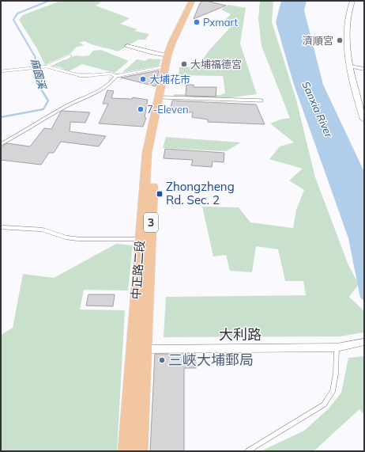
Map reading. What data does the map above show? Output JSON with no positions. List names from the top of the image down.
{
  "streets": {
    "main road": ["3", "中正路二段"],
    "street": ["大利路"]
  },
  "crossings": [
    ["中正路二段", "大利路"]
  ],
  "water": ["麻園溪", "Sanxia River"],
  "places": {
    "other": [
      "Pxmart",
      "濟順宮",
      "大埔福德宮",
      "大埔花市",
      "7-Eleven",
      "三峽大埔郵局"
    ],
    "transit": ["Zhongzheng Rd. Sec. 2"]
  }
}
